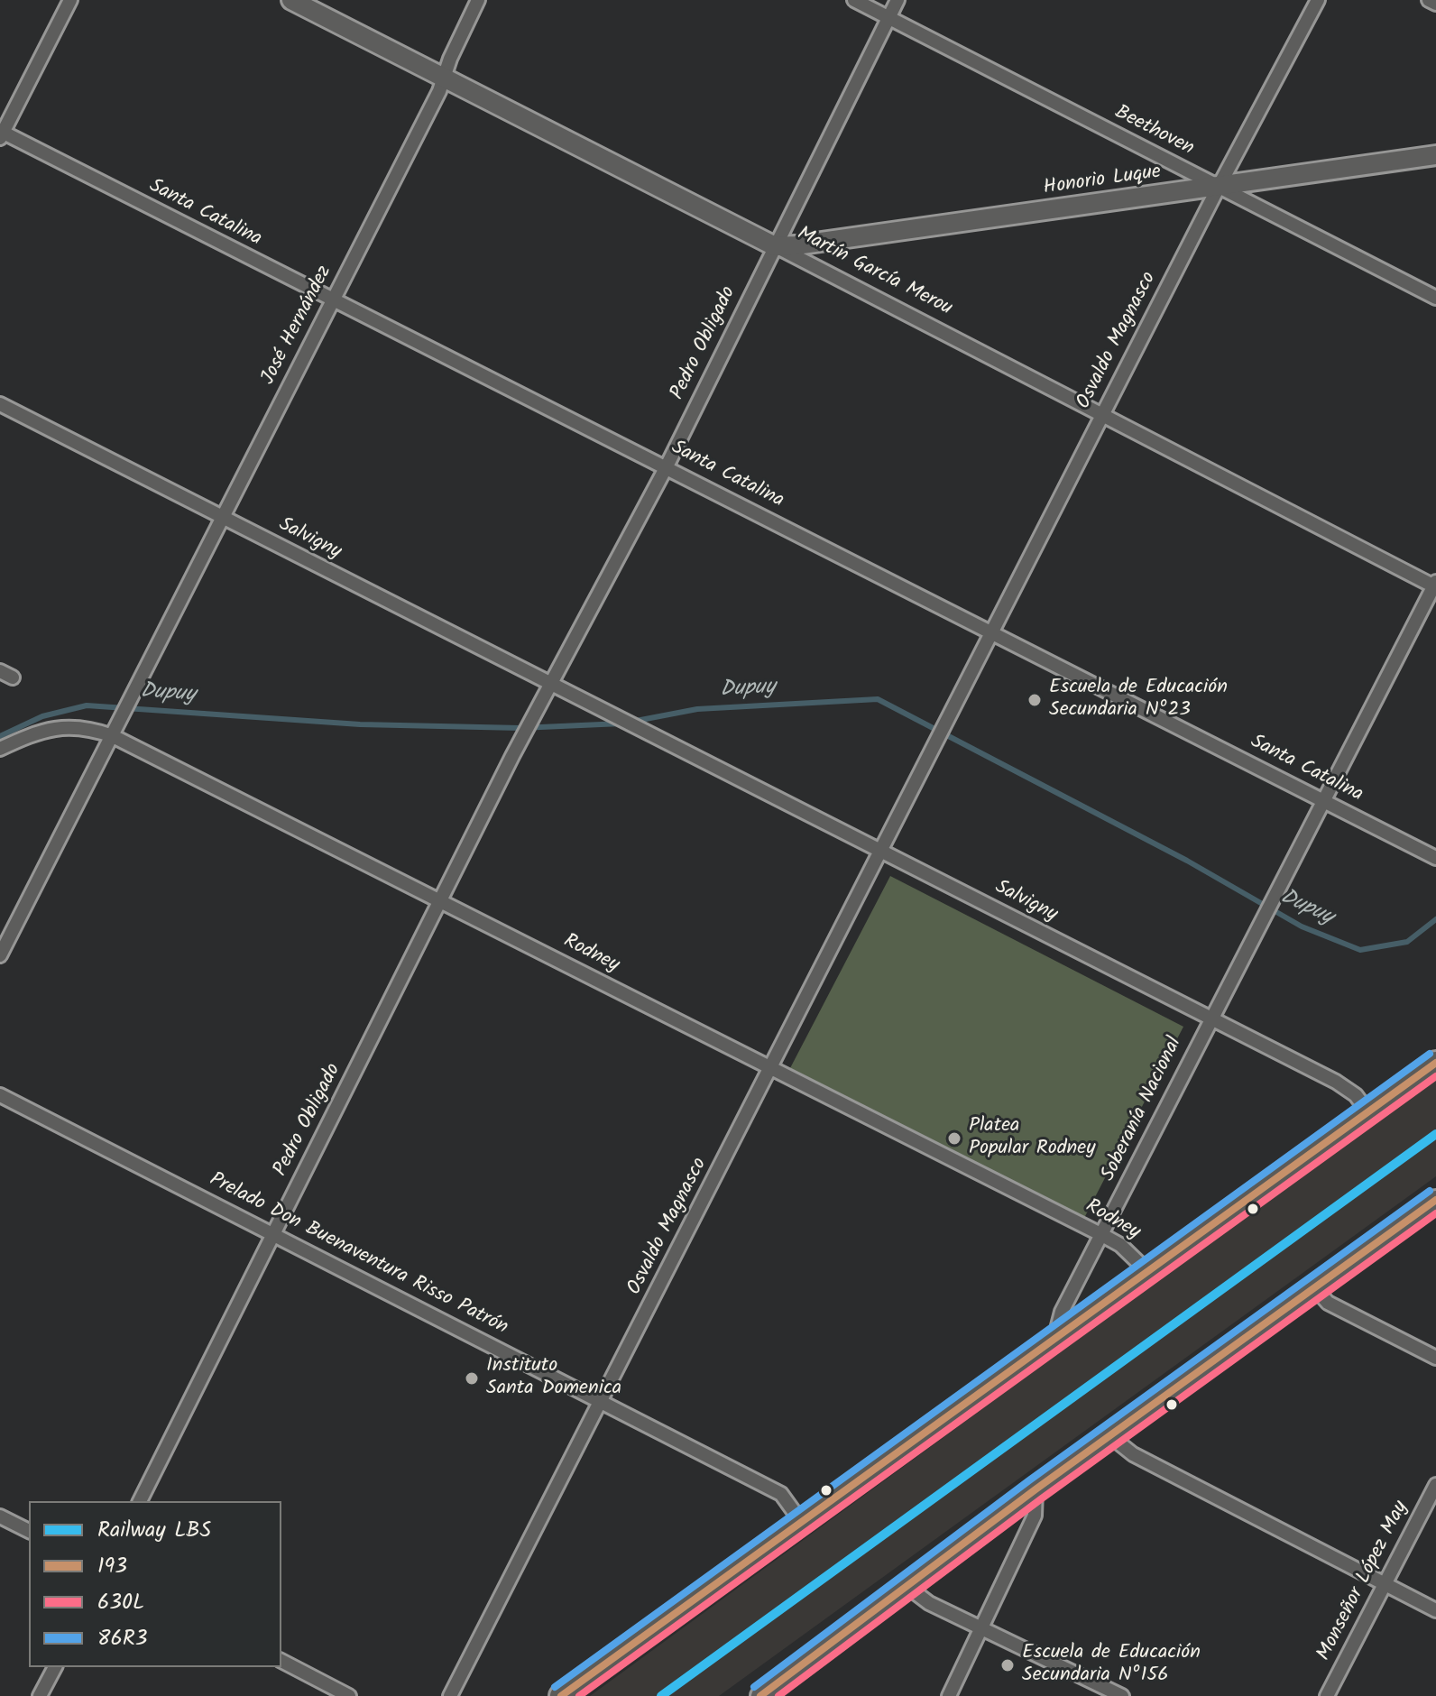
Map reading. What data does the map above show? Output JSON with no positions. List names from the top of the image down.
{
  "streets": {
    "street": [
      "Beethoven",
      "Honorio Luque",
      "Santa Catalina",
      "Martín García Merou",
      "José Hernández",
      "Osvaldo Magnasco",
      "Pedro Obligado",
      "Salvigny",
      "Rodney",
      "Soberanía Nacional",
      "Prelado Don Buenaventura Risso Patrón",
      "Monseñor López May"
    ]
  },
  "crossings": [
    ["Beethoven", "Honorio Luque"],
    ["Beethoven", "Osvaldo Magnasco"],
    ["Beethoven", "Pedro Obligado"],
    ["Honorio Luque", "Martín García Merou"],
    ["Honorio Luque", "Osvaldo Magnasco"],
    ["Honorio Luque", "Pedro Obligado"],
    ["Santa Catalina", "José Hernández"],
    ["Santa Catalina", "Osvaldo Magnasco"],
    ["Santa Catalina", "Pedro Obligado"],
    ["Santa Catalina", "Soberanía Nacional"],
    ["Martín García Merou", "José Hernández"],
    ["Martín García Merou", "Osvaldo Magnasco"],
    ["Martín García Merou", "Pedro Obligado"],
    ["José Hernández", "Salvigny"],
    ["José Hernández", "Rodney"],
    ["Osvaldo Magnasco", "Salvigny"],
    ["Osvaldo Magnasco", "Rodney"],
    ["Osvaldo Magnasco", "Prelado Don Buenaventura Risso Patrón"],
    ["Pedro Obligado", "Salvigny"],
    ["Pedro Obligado", "Rodney"],
    ["Pedro Obligado", "Prelado Don Buenaventura Risso Patrón"],
    ["Salvigny", "Soberanía Nacional"],
    ["Rodney", "Soberanía Nacional"]
  ],
  "water": ["Dupuy"],
  "places": [
    "Escuela de Educación Secundaria Nº23",
    "Platea Popular Rodney",
    "Instituto Santa Domenica",
    "Escuela de Educación Secundaria Nº156"
  ],
  "lines": [
    "transit line 86R3",
    "transit line 193",
    "transit line 630L",
    "rail line LBS"
  ],
  "legend": [
    "Railway LBS",
    "193",
    "630L",
    "86R3"
  ]
}
